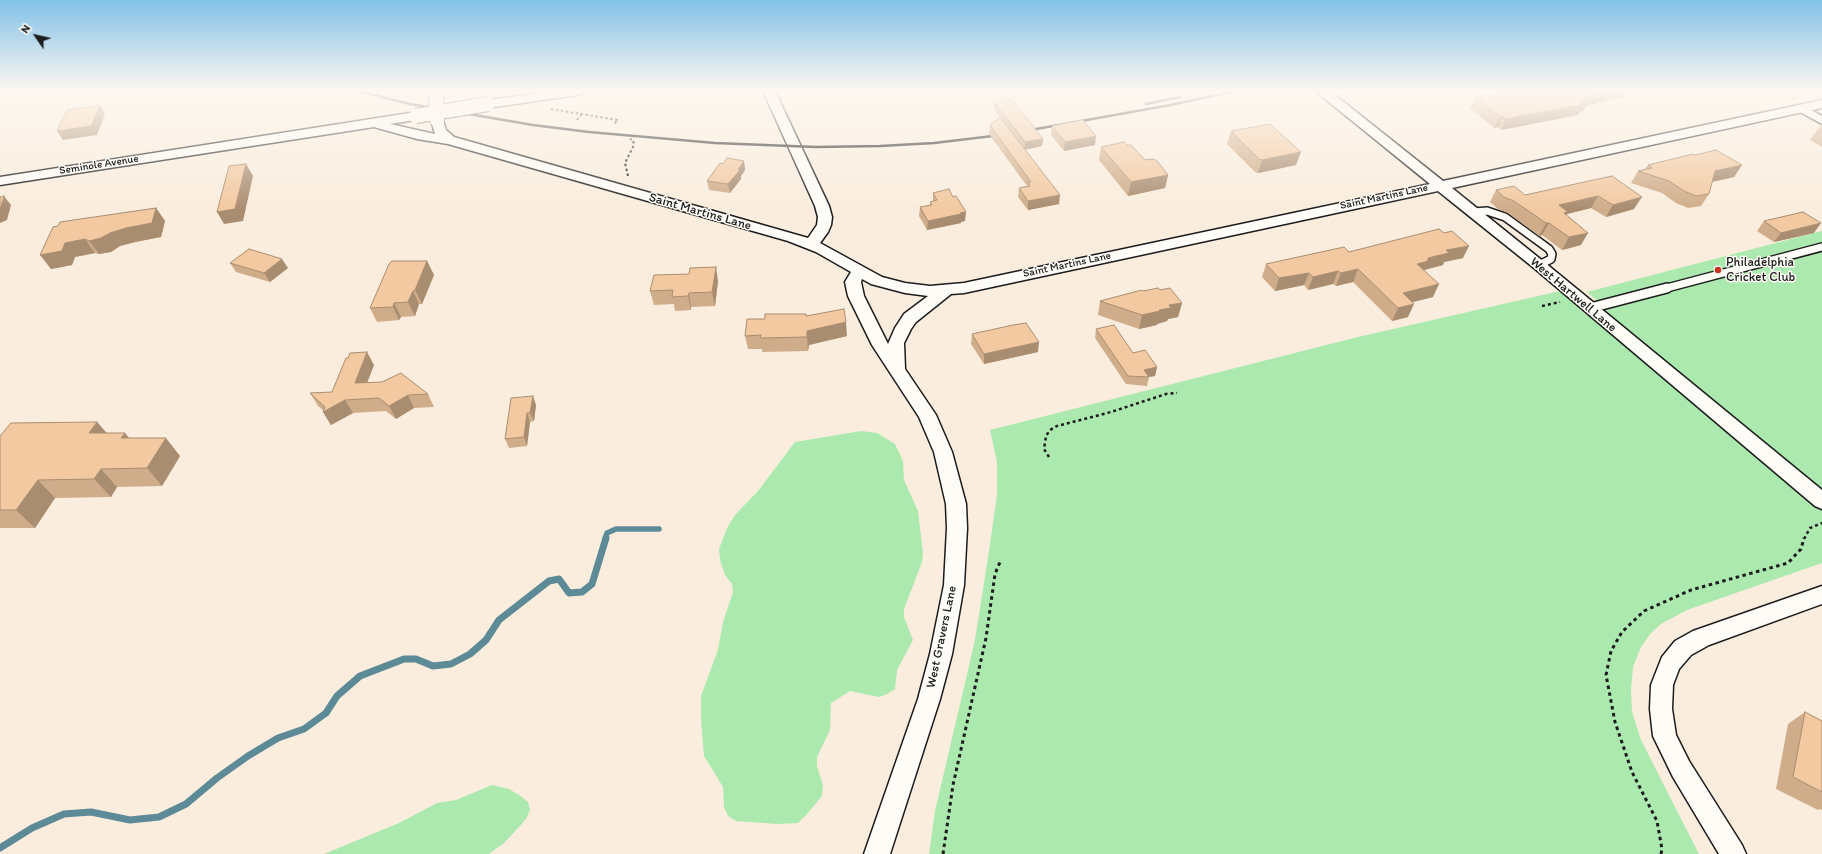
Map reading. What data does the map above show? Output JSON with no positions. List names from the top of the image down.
{
  "streets": {
    "street": [
      "Seminole Avenue",
      "Saint Martins Lane",
      "West Hartwell Lane",
      "West Gravers Lane"
    ]
  },
  "crossings": [
    ["Saint Martins Lane", "West Hartwell Lane"],
    ["Saint Martins Lane", "West Gravers Lane"]
  ],
  "places": ["Philadelphia Cricket Club"],
  "north": "top left"
}
